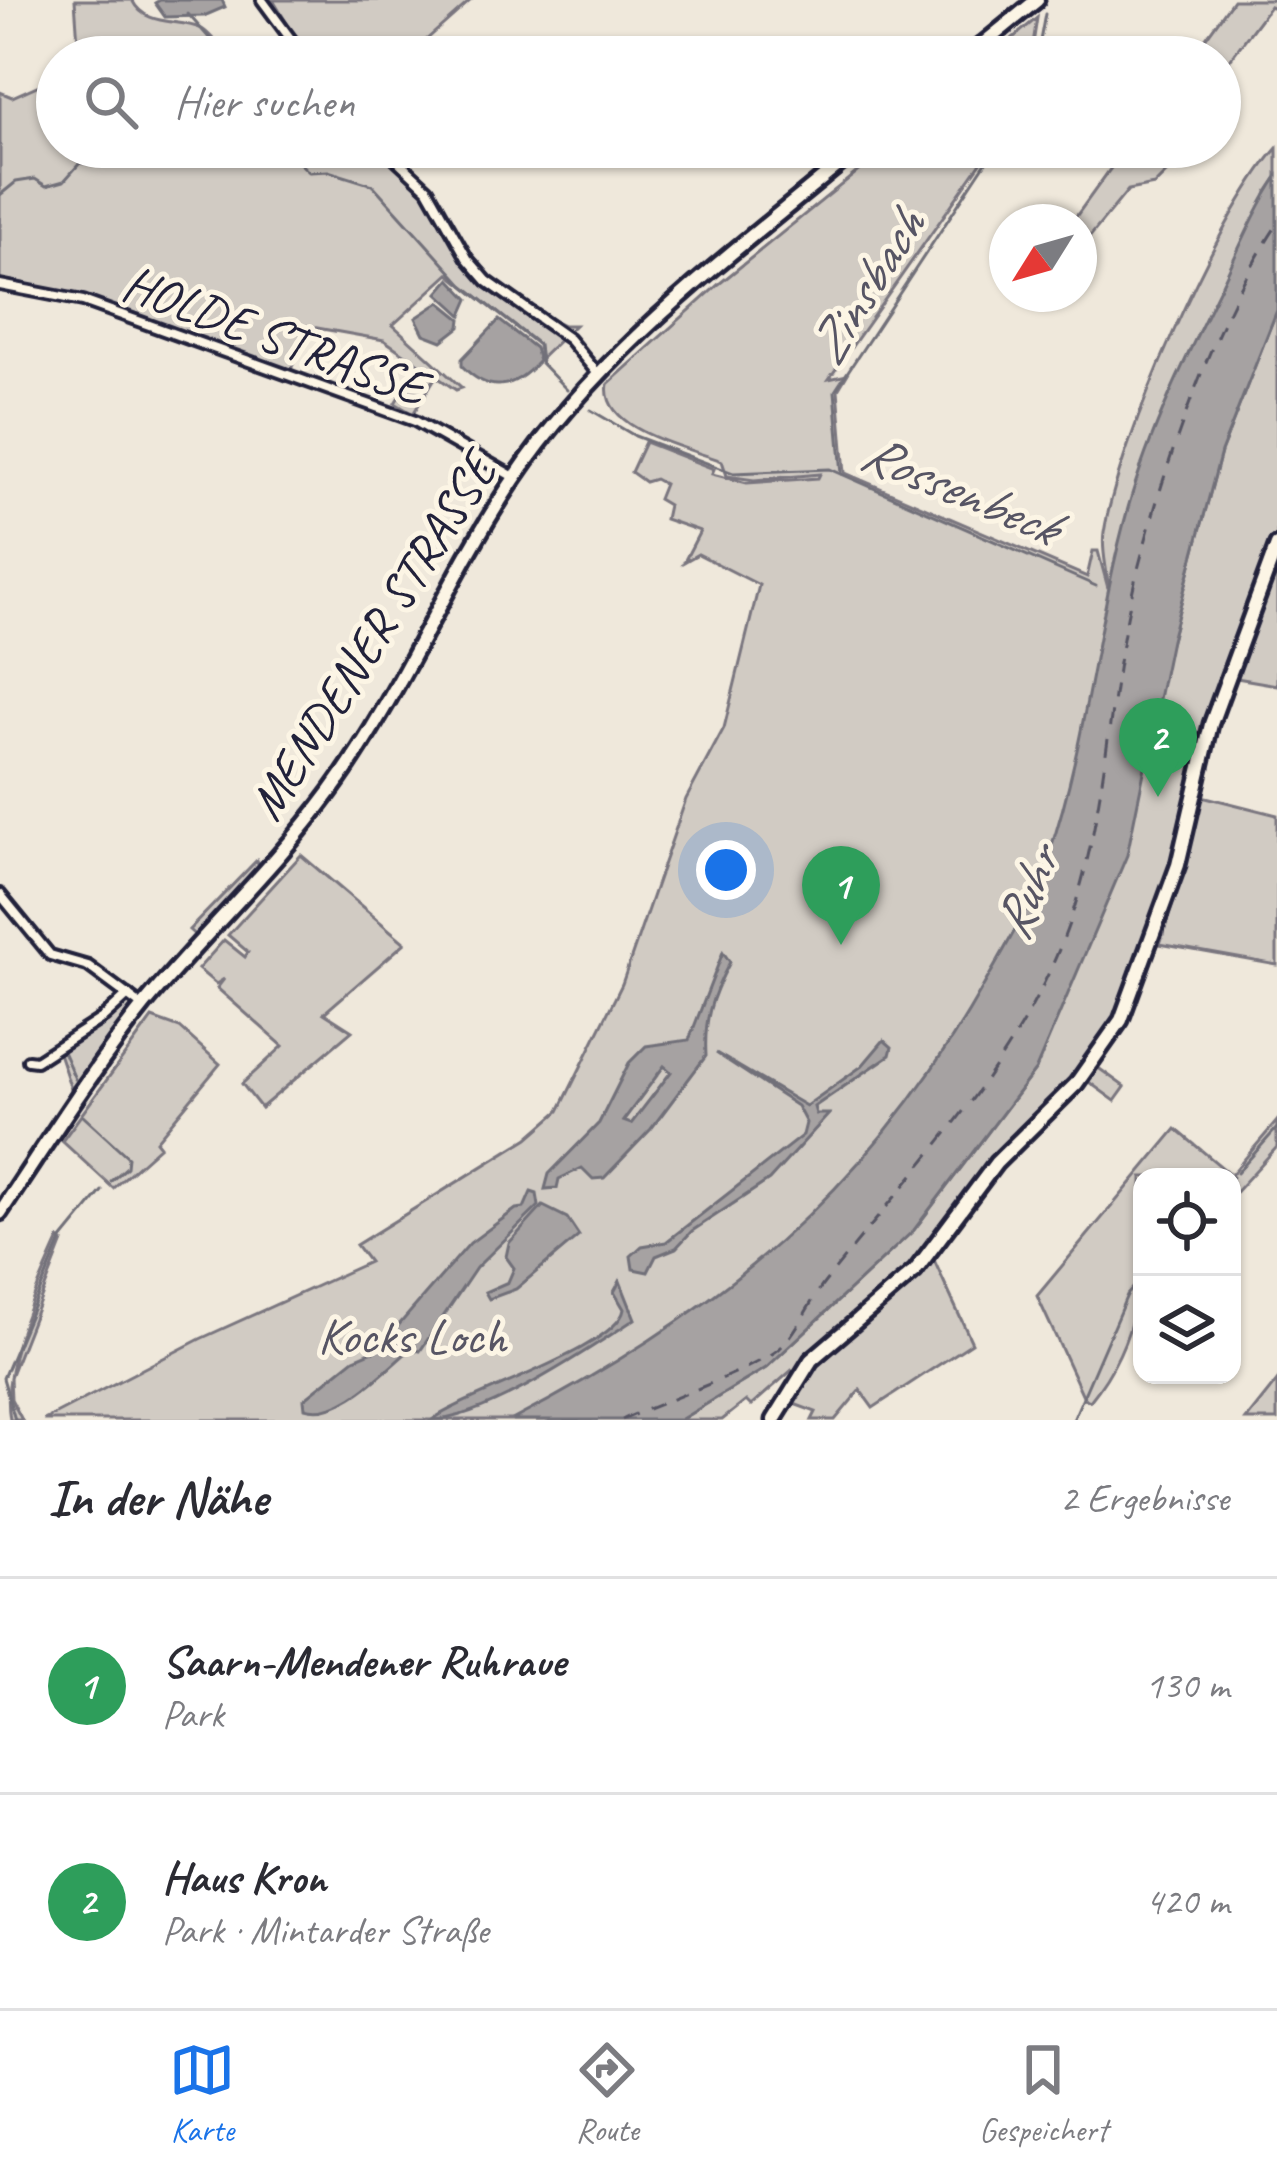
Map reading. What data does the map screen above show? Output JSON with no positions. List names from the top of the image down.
{
  "streets": {
    "main road": ["MENDENER STRASSE"],
    "street": ["HOLDE STRASSE"]
  },
  "crossings": [
    ["HOLDE STRASSE", "MENDENER STRASSE"]
  ],
  "water": ["Zinsbach", "Rossenbeck", "Ruhr"],
  "parks": ["Kocks Loch"],
  "north": "bottom left",
  "page": {
    "search": "Hier suchen",
    "pins": ["2", "1"],
    "heading": ["In der Nähe", "2 Ergebnisse"],
    "list": [
      {
        "mark": "1",
        "name": "Saarn-Mendener Ruhraue",
        "note": "Park",
        "value": "130 m"
      },
      {
        "mark": "2",
        "name": "Haus Kron",
        "note": "Park · Mintarder Straße",
        "value": "420 m"
      }
    ],
    "nav": ["Karte", "Route", "Gespeichert"]
  }
}
